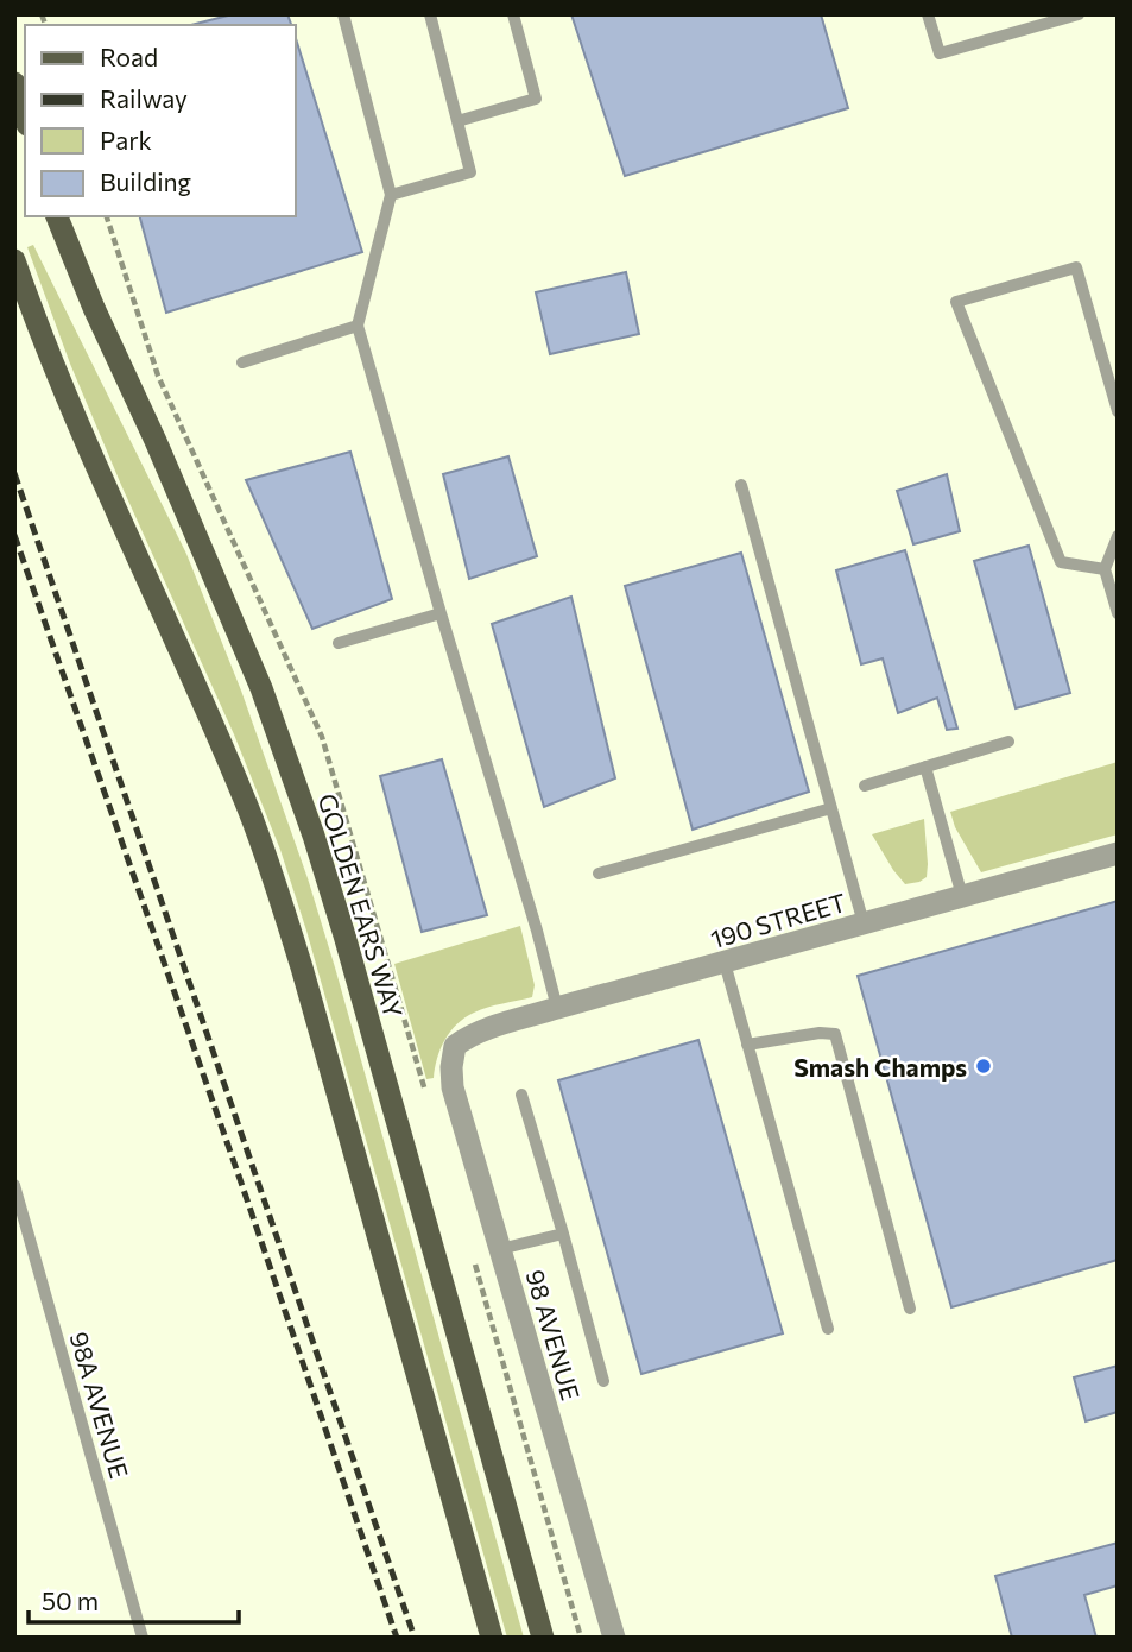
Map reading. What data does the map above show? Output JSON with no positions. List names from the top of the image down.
{
  "streets": {
    "main road": ["GOLDEN EARS WAY"],
    "street": ["190 STREET", "98 AVENUE"],
    "lane": ["98A AVENUE"]
  },
  "crossings": [
    ["190 STREET", "98 AVENUE"]
  ],
  "places": ["Smash Champs"],
  "legend": [
    "Road",
    "Railway",
    "Park",
    "Building"
  ],
  "scale_bar": "50 m"
}
